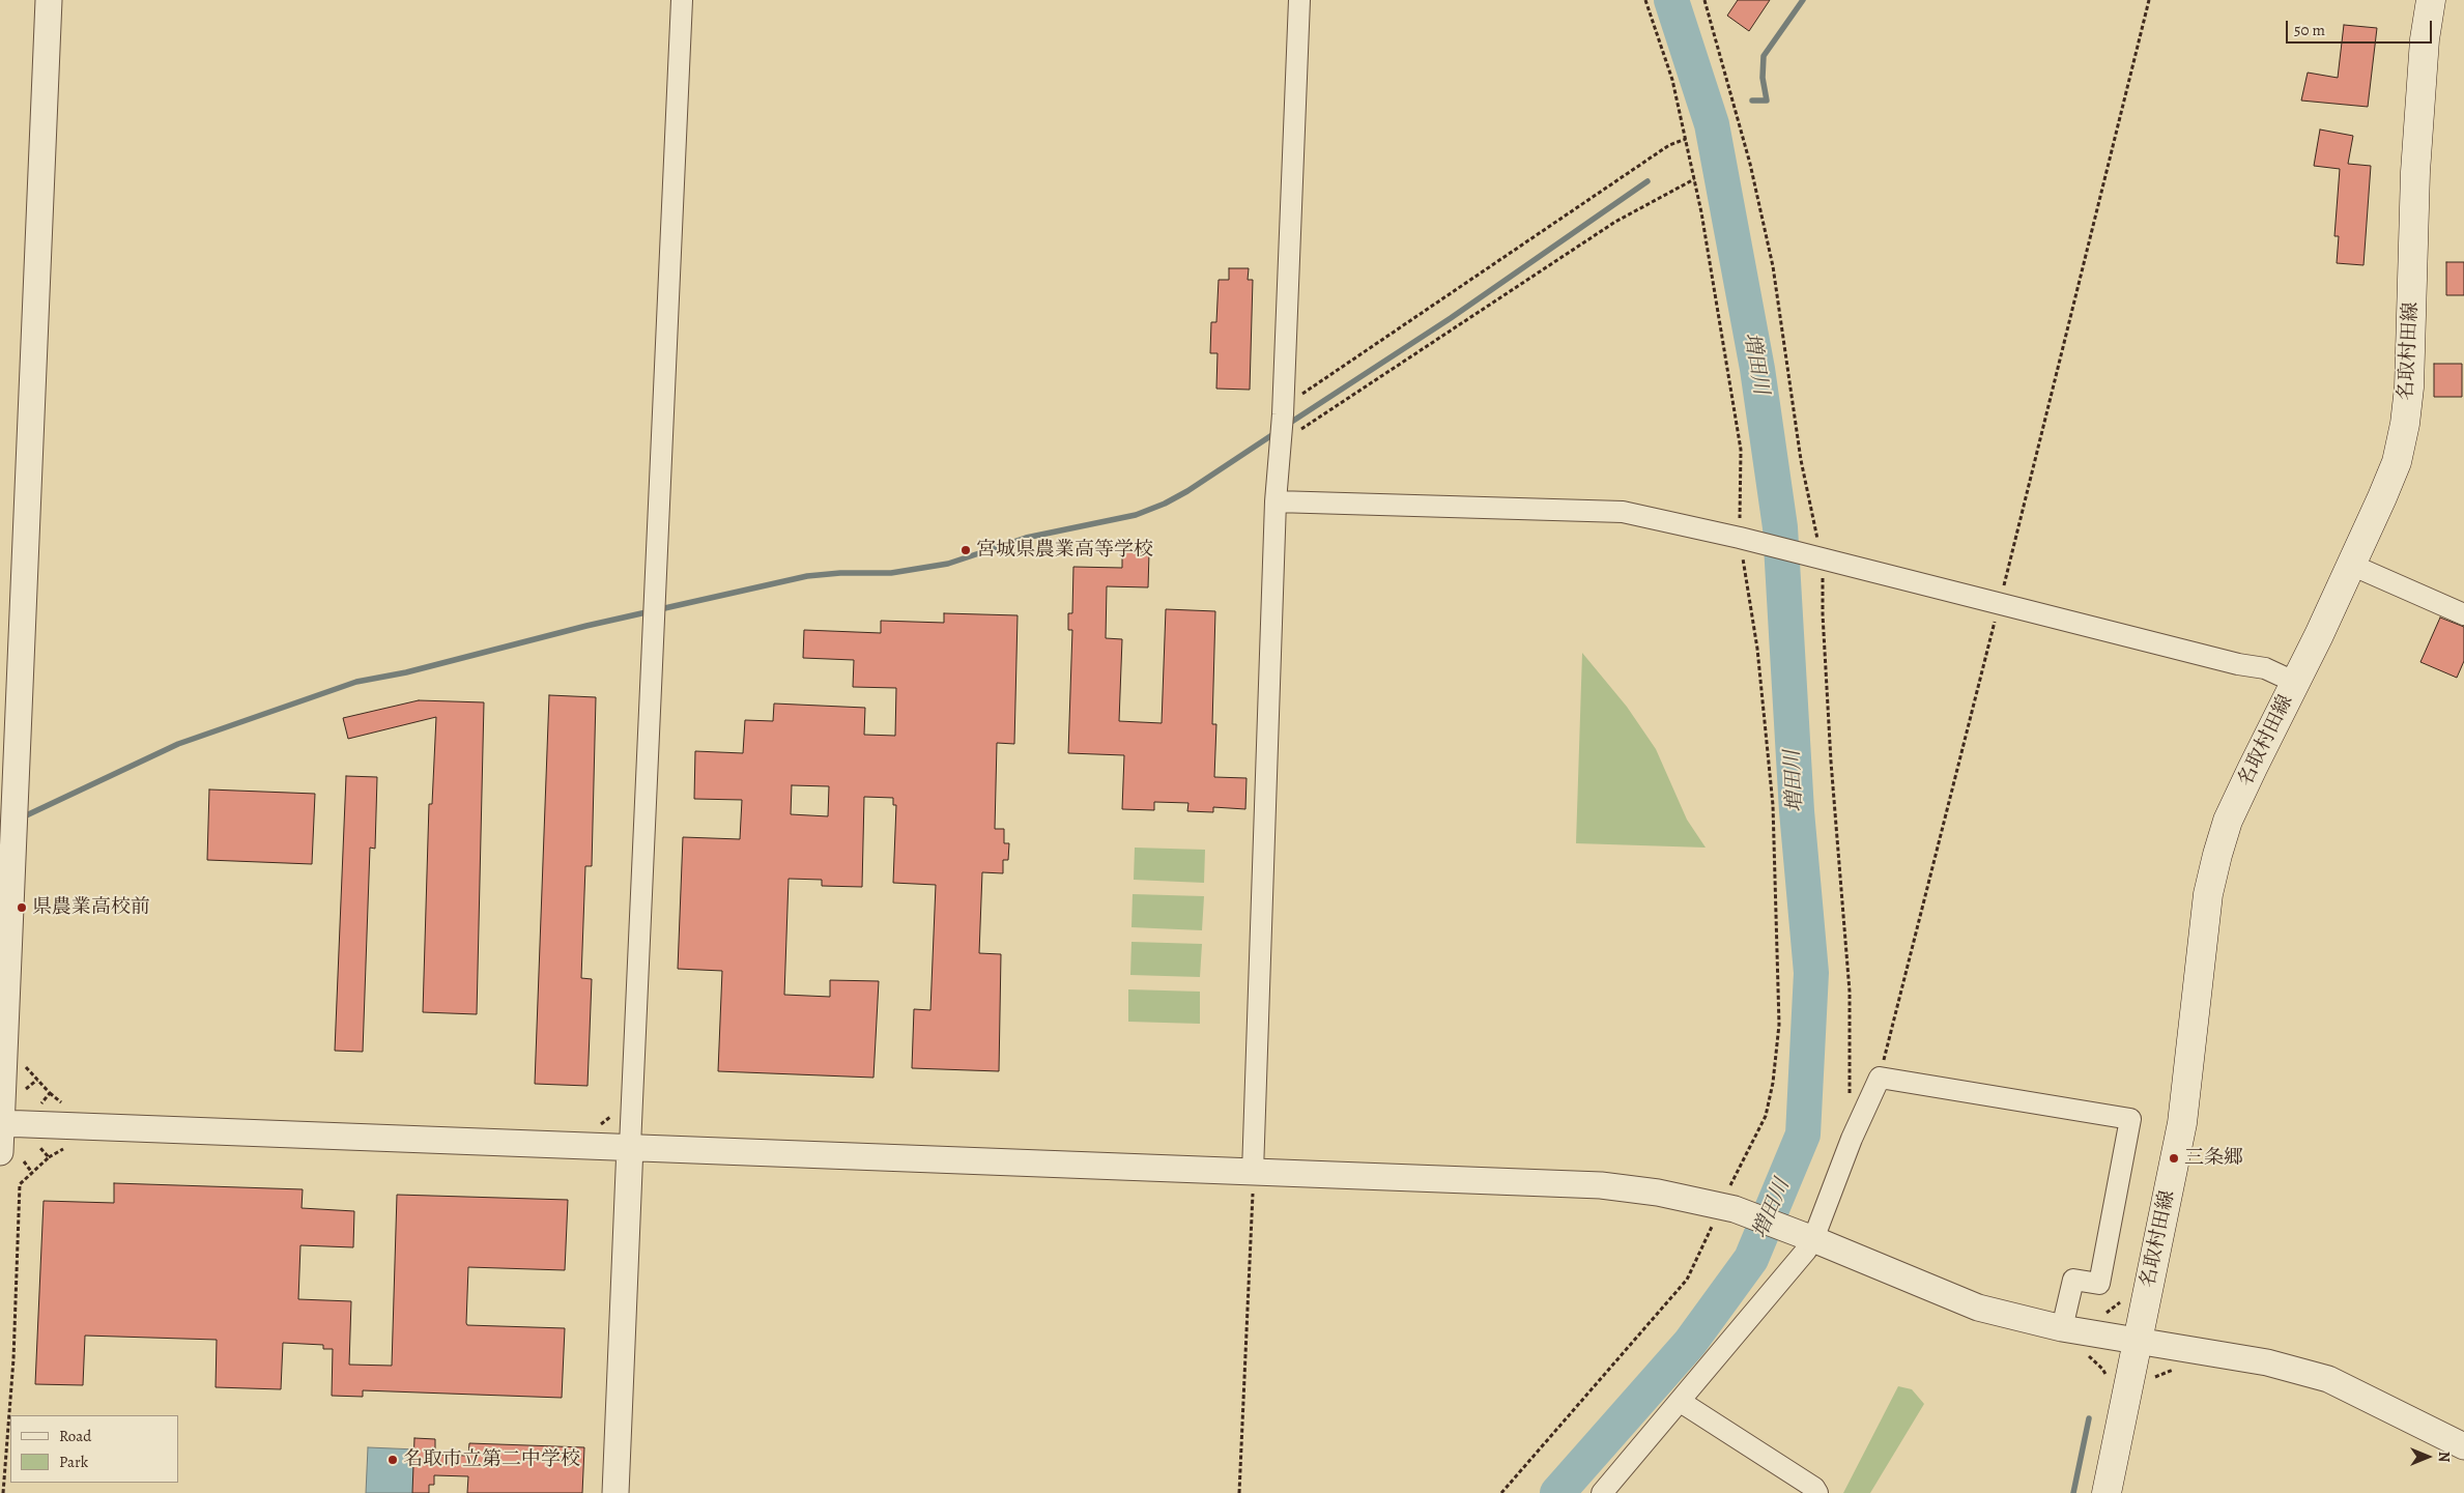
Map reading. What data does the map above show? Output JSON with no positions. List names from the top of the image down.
{
  "streets": {
    "main road": ["名取村田線"]
  },
  "water": ["増田川"],
  "places": [
    "宮城県農業高等学校",
    "県農業高校前",
    "三条郷",
    "名取市立第二中学校"
  ],
  "legend": ["Road", "Park"],
  "scale_bar": "50 m",
  "north": "right"
}
